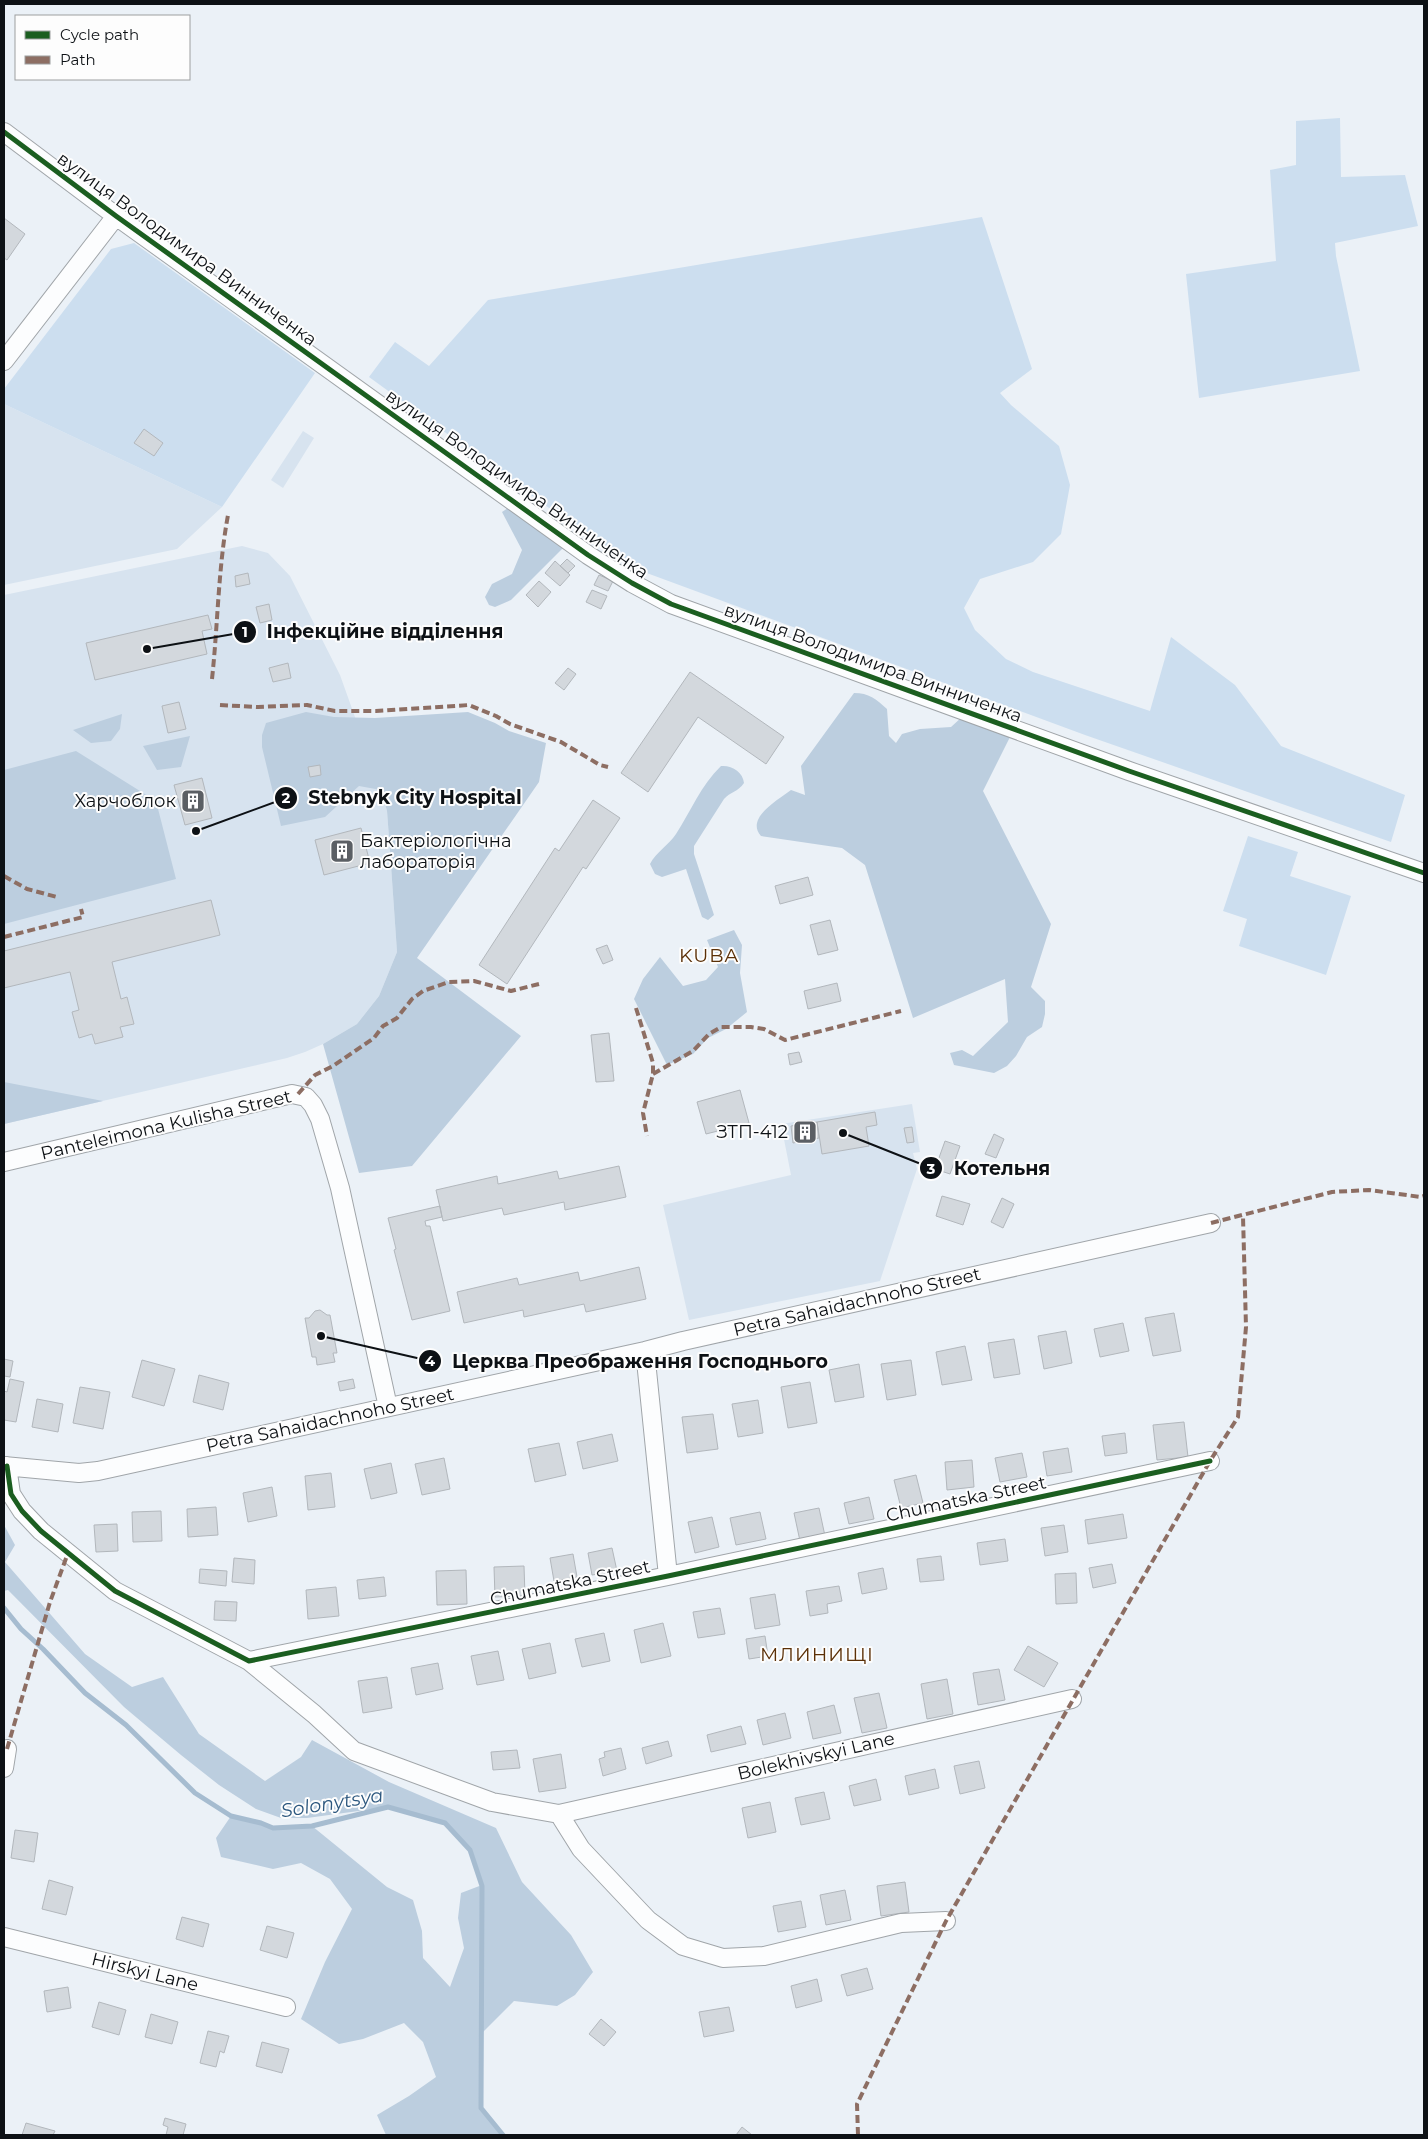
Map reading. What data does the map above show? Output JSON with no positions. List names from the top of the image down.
{
  "streets": {
    "street": [
      "вулиця Володимира Винниченка",
      "Panteleimona Kulisha Street",
      "Petra Sahaidachnoho Street",
      "Chumatska Street",
      "Bolekhivskyi Lane",
      "Hirskyi Lane"
    ]
  },
  "crossings": [
    ["Panteleimona Kulisha Street", "Petra Sahaidachnoho Street"],
    ["Chumatska Street", "Bolekhivskyi Lane"]
  ],
  "districts": ["KUBA", "МЛИНИЩІ"],
  "water": ["Solonytsya"],
  "places": {
    "other": [
      "Інфекційне відділення",
      "Stebnyk City Hospital",
      "Котельня",
      "Церква Преображення Господнього"
    ],
    "building": ["Харчоблок", "Бактеріологічна лабораторія", "ЗТП-412"]
  },
  "legend": ["Cycle path", "Path"]
}
